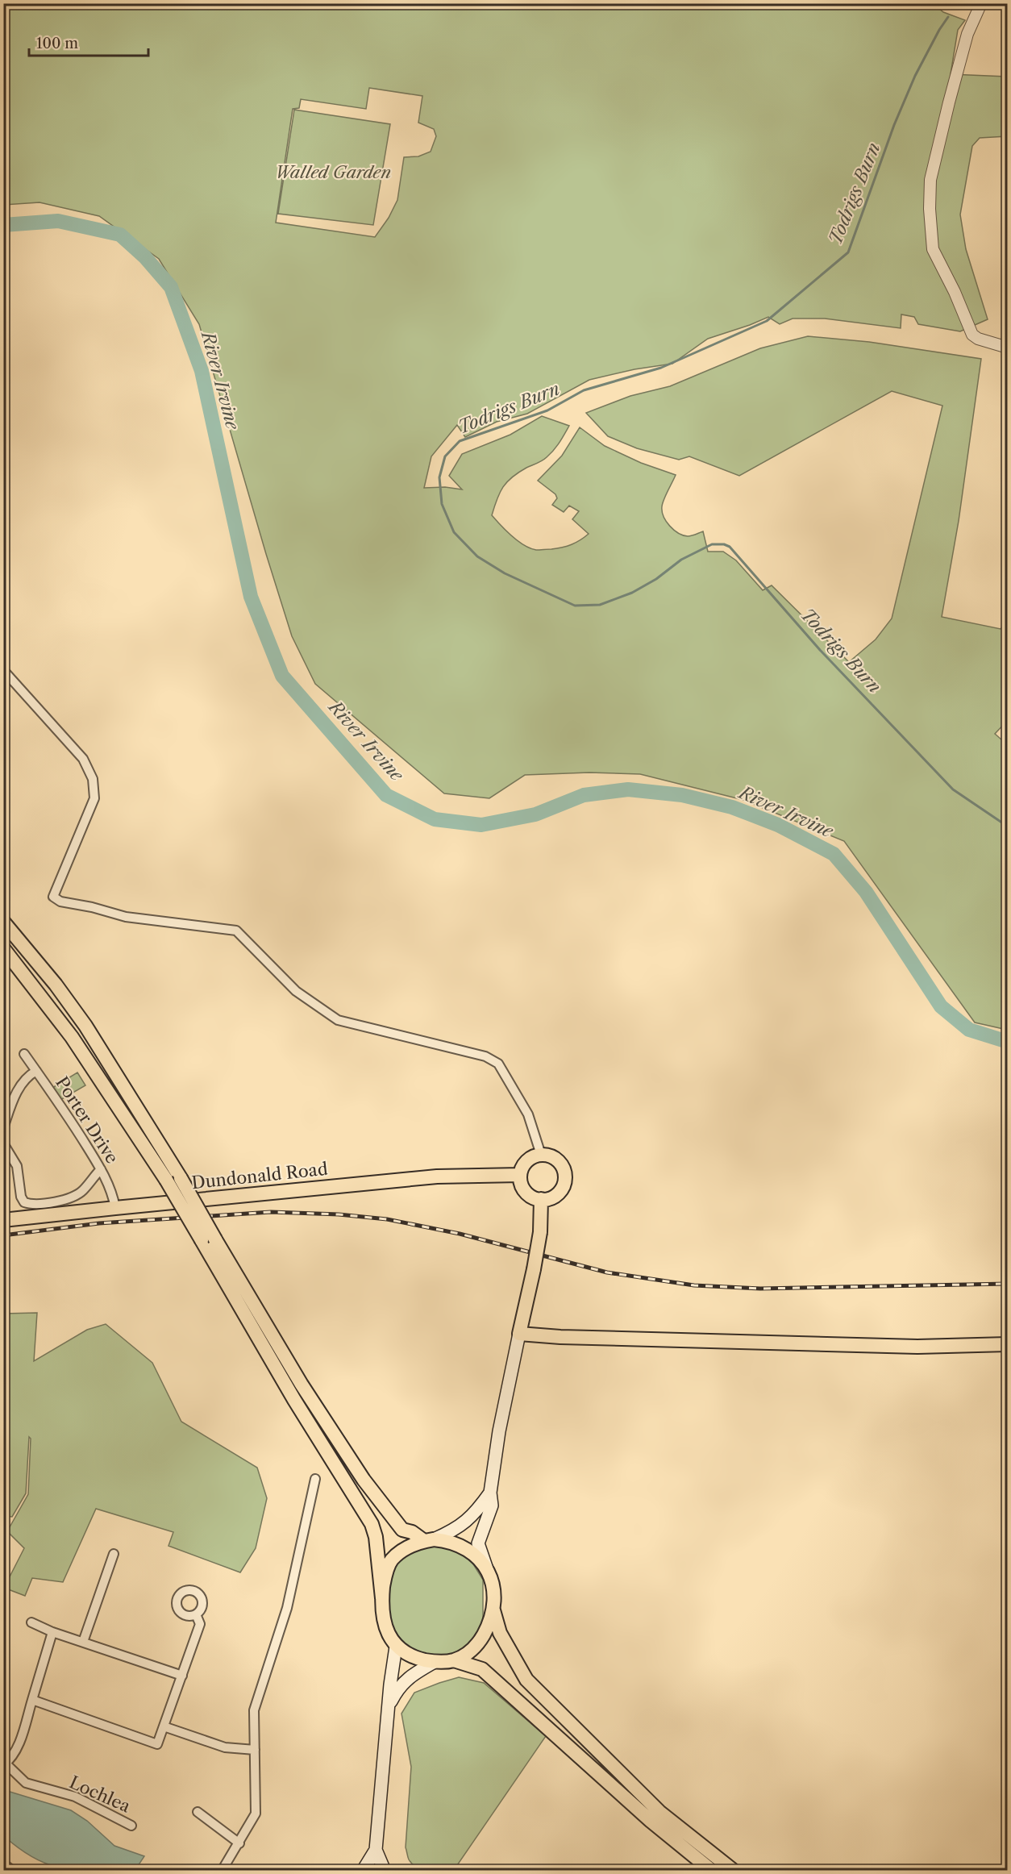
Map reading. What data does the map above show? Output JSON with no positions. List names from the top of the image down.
{
  "streets": {
    "main road": ["Dundonald Road"],
    "street": ["Porter Drive", "Lochlea"]
  },
  "crossings": [
    ["Porter Drive", "Dundonald Road"]
  ],
  "water": ["Todrigs Burn", "River Irvine"],
  "parks": ["Walled Garden"],
  "scale_bar": "100 m"
}
